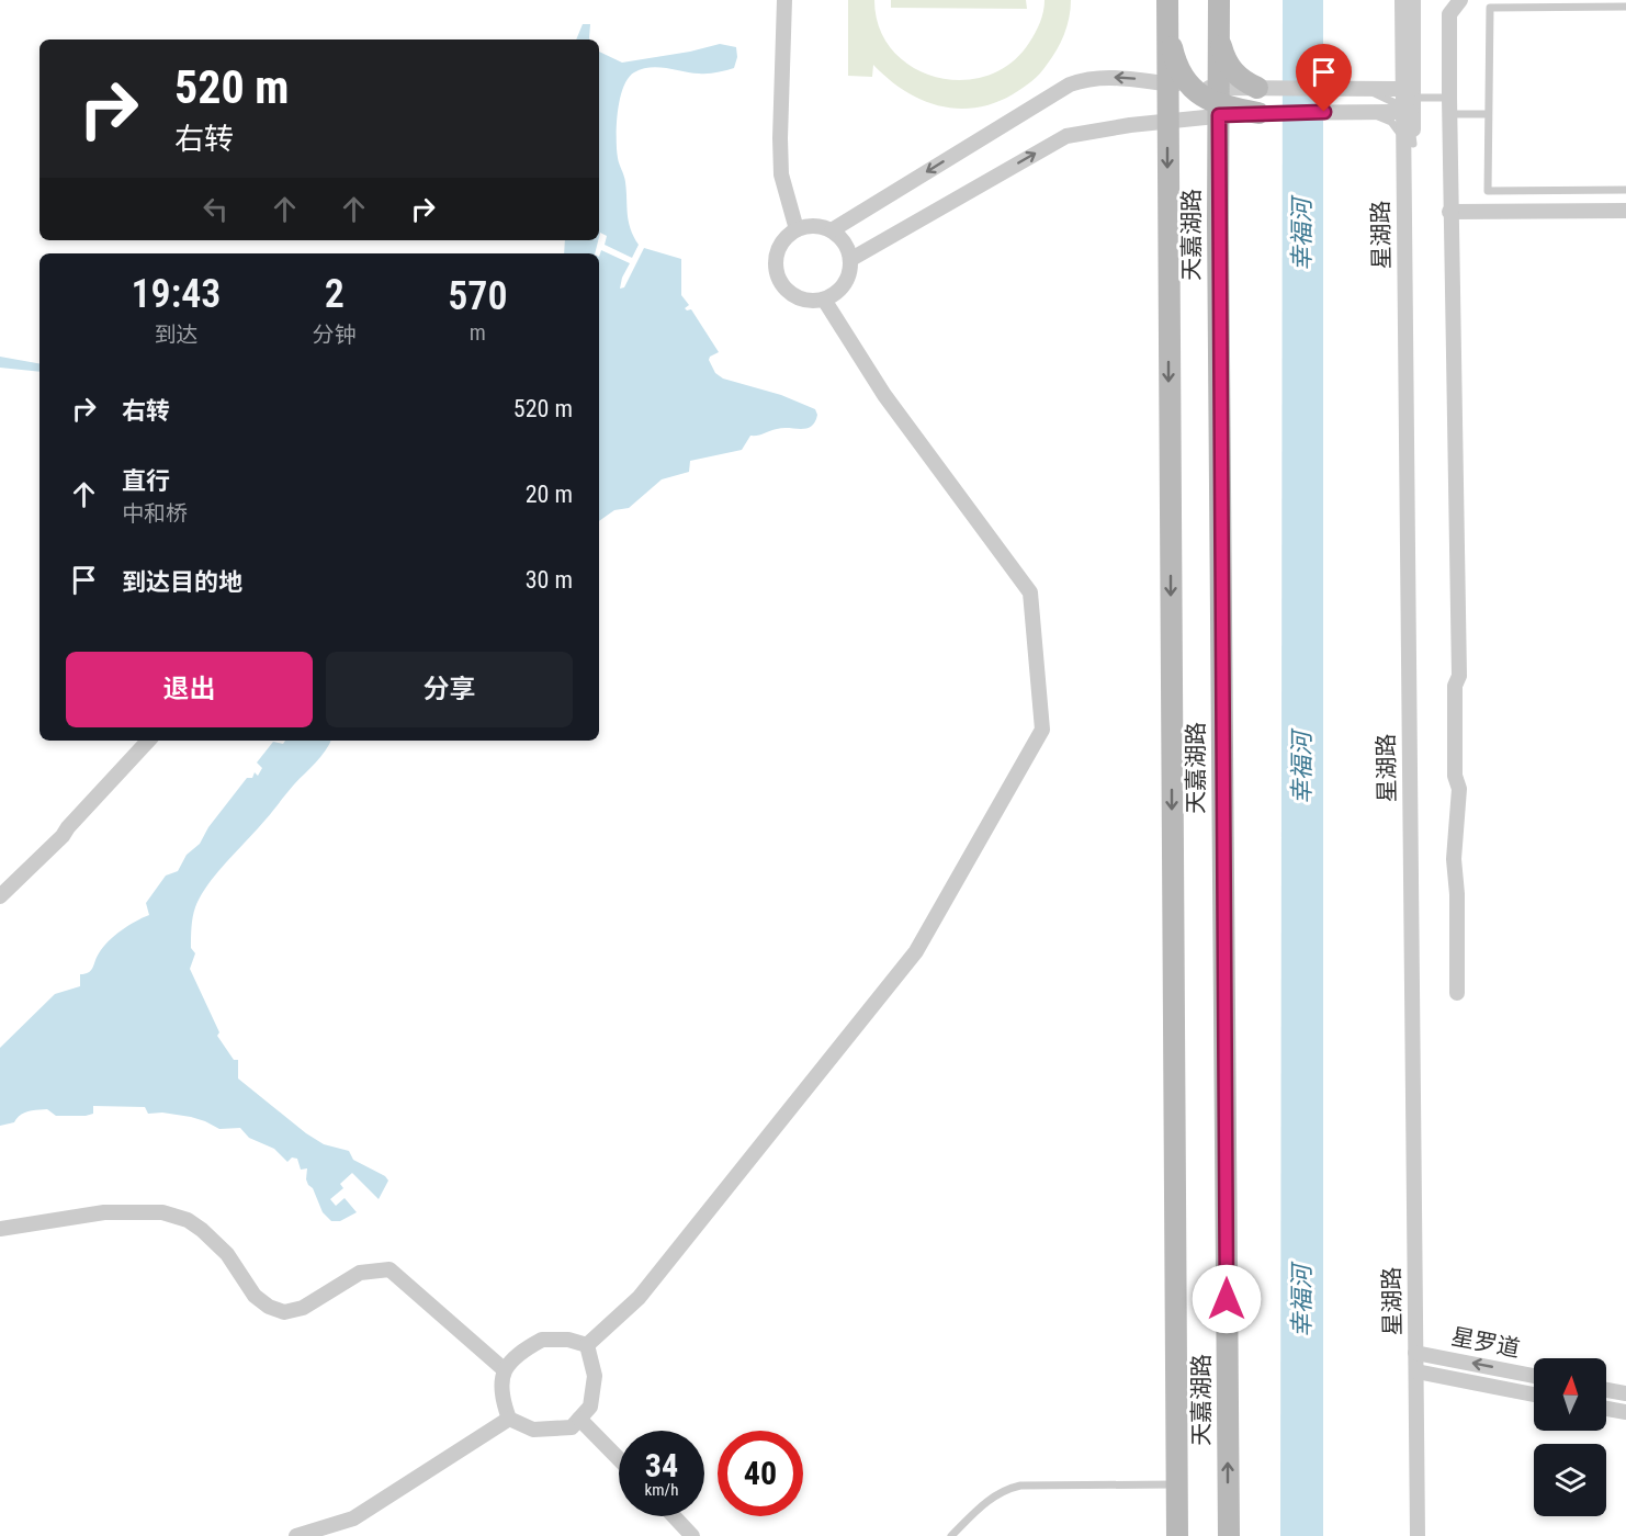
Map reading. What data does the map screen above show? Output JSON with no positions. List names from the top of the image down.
{
  "streets": {
    "street": ["天嘉湖路", "星湖路", "星罗道"]
  },
  "crossings": [
    ["星湖路", "星罗道"]
  ],
  "water": ["幸福河"],
  "north": "top",
  "page": {
    "turn": ["520 m", "右转"],
    "eta": [
      "19:43",
      "到达",
      "2",
      "分钟",
      "570",
      "m"
    ],
    "list": [
      {
        "name": "右转",
        "value": "520 m"
      },
      {
        "name": "直行",
        "note": "中和桥",
        "value": "20 m"
      },
      {
        "name": "到达目的地",
        "value": "30 m"
      }
    ],
    "buttons": ["退出", "分享"],
    "speed": "34 km/h",
    "limit": "40"
  }
}
